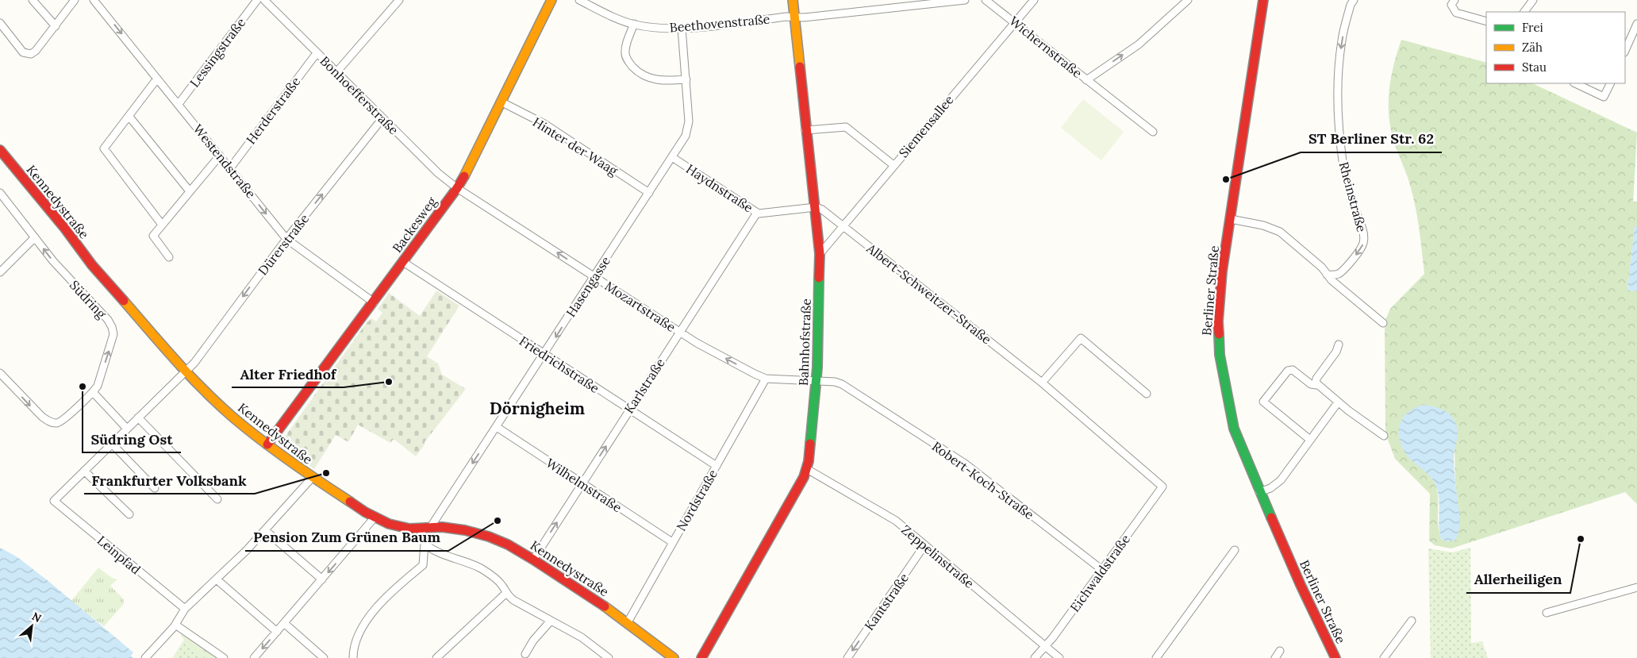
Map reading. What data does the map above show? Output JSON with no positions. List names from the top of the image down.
{
  "streets": {
    "street": [
      "Beethovenstraße",
      "Wichernstraße",
      "Lessingstraße",
      "Bonhoefferstraße",
      "Herderstraße",
      "Siemensallee",
      "Hinter der Waag",
      "Westendstraße",
      "Haydnstraße",
      "Rheinstraße",
      "Kennedystraße",
      "Backesweg",
      "Dürerstraße",
      "Hasengasse",
      "Berliner Straße",
      "Albert-Schweitzer-Straße",
      "Südring",
      "Mozartstraße",
      "Bahnhofstraße",
      "Friedrichstraße",
      "Karlstraße",
      "Robert-Koch-Straße",
      "Wilhelmstraße",
      "Nordstraße",
      "Leinpfad",
      "Zeppelinstraße",
      "Eichwaldstraße",
      "Kantstraße"
    ]
  },
  "crossings": [
    ["Beethovenstraße", "Hasengasse"],
    ["Beethovenstraße", "Bahnhofstraße"],
    ["Wichernstraße", "Siemensallee"],
    ["Lessingstraße", "Westendstraße"],
    ["Bonhoefferstraße", "Herderstraße"],
    ["Bonhoefferstraße", "Backesweg"],
    ["Bonhoefferstraße", "Dürerstraße"],
    ["Bonhoefferstraße", "Mozartstraße"],
    ["Herderstraße", "Westendstraße"],
    ["Siemensallee", "Albert-Schweitzer-Straße"],
    ["Siemensallee", "Bahnhofstraße"],
    ["Hinter der Waag", "Backesweg"],
    ["Hinter der Waag", "Hasengasse"],
    ["Westendstraße", "Backesweg"],
    ["Westendstraße", "Dürerstraße"],
    ["Haydnstraße", "Hasengasse"],
    ["Haydnstraße", "Albert-Schweitzer-Straße"],
    ["Haydnstraße", "Bahnhofstraße"],
    ["Haydnstraße", "Karlstraße"],
    ["Kennedystraße", "Backesweg"],
    ["Kennedystraße", "Dürerstraße"],
    ["Kennedystraße", "Hasengasse"],
    ["Kennedystraße", "Karlstraße"],
    ["Kennedystraße", "Nordstraße"],
    ["Backesweg", "Mozartstraße"],
    ["Backesweg", "Friedrichstraße"],
    ["Dürerstraße", "Leinpfad"],
    ["Hasengasse", "Mozartstraße"],
    ["Hasengasse", "Friedrichstraße"],
    ["Hasengasse", "Wilhelmstraße"],
    ["Albert-Schweitzer-Straße", "Bahnhofstraße"],
    ["Albert-Schweitzer-Straße", "Eichwaldstraße"],
    ["Mozartstraße", "Bahnhofstraße"],
    ["Mozartstraße", "Karlstraße"],
    ["Mozartstraße", "Robert-Koch-Straße"],
    ["Mozartstraße", "Nordstraße"],
    ["Bahnhofstraße", "Robert-Koch-Straße"],
    ["Bahnhofstraße", "Zeppelinstraße"],
    ["Friedrichstraße", "Karlstraße"],
    ["Friedrichstraße", "Nordstraße"],
    ["Karlstraße", "Wilhelmstraße"],
    ["Robert-Koch-Straße", "Eichwaldstraße"],
    ["Wilhelmstraße", "Nordstraße"],
    ["Zeppelinstraße", "Eichwaldstraße"],
    ["Zeppelinstraße", "Kantstraße"]
  ],
  "one_way": [
    "Wichernstraße",
    "Westendstraße",
    "Rheinstraße",
    "Hasengasse",
    "Mozartstraße",
    "Karlstraße",
    "Kantstraße"
  ],
  "districts": ["Dörnigheim"],
  "places": [
    "ST Berliner Str. 62",
    "Alter Friedhof",
    "Südring Ost",
    "Frankfurter Volksbank",
    "Pension Zum Grünen Baum",
    "Allerheiligen"
  ],
  "legend": ["Frei", "Zäh", "Stau"],
  "north": "top right"
}
